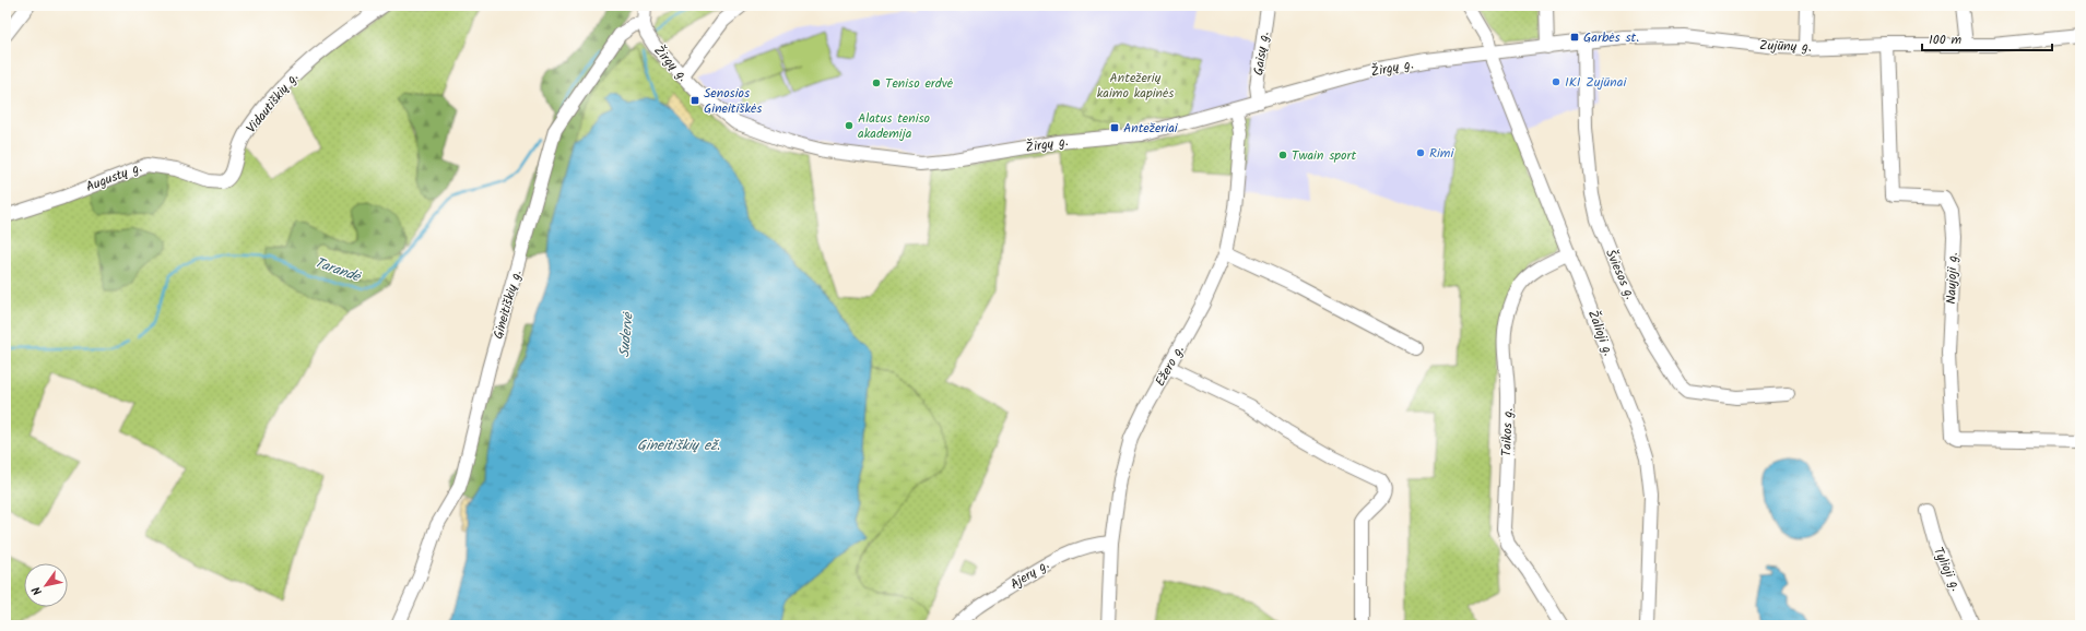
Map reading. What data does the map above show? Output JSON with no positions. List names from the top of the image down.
{
  "streets": {
    "street": [
      "Zujūnų g.",
      "Gaisų g.",
      "Žirgų g.",
      "Vidautiškių g.",
      "Augustų g.",
      "Šviesos g.",
      "Naujoji g.",
      "Gineitiškių g.",
      "Žalioji g.",
      "Ežero g.",
      "Taikos g.",
      "Tylioji g.",
      "Ajerų g."
    ]
  },
  "crossings": [
    ["Zujūnų g.", "Žirgų g."],
    ["Zujūnų g.", "Šviesos g."],
    ["Zujūnų g.", "Naujoji g."],
    ["Zujūnų g.", "Žalioji g."],
    ["Gaisų g.", "Žirgų g."],
    ["Žirgų g.", "Gineitiškių g."],
    ["Žirgų g.", "Žalioji g."],
    ["Žirgų g.", "Ežero g."],
    ["Vidautiškių g.", "Augustų g."],
    ["Žalioji g.", "Taikos g."],
    ["Ežero g.", "Ajerų g."]
  ],
  "water": ["Tarandė", "Sudervė", "Gineitiškių ež."],
  "parks": ["Antežerių kaimo kapinės"],
  "places": {
    "transit": ["Garbės st.", "Senosios Gineitiškės", "Antežeriai"],
    "other": [
      "IKI Zujūnai",
      "Teniso erdvė",
      "Alatus teniso akademija",
      "Rimi",
      "Twain sport"
    ]
  },
  "scale_bar": "100 m",
  "north": "bottom left"
}
